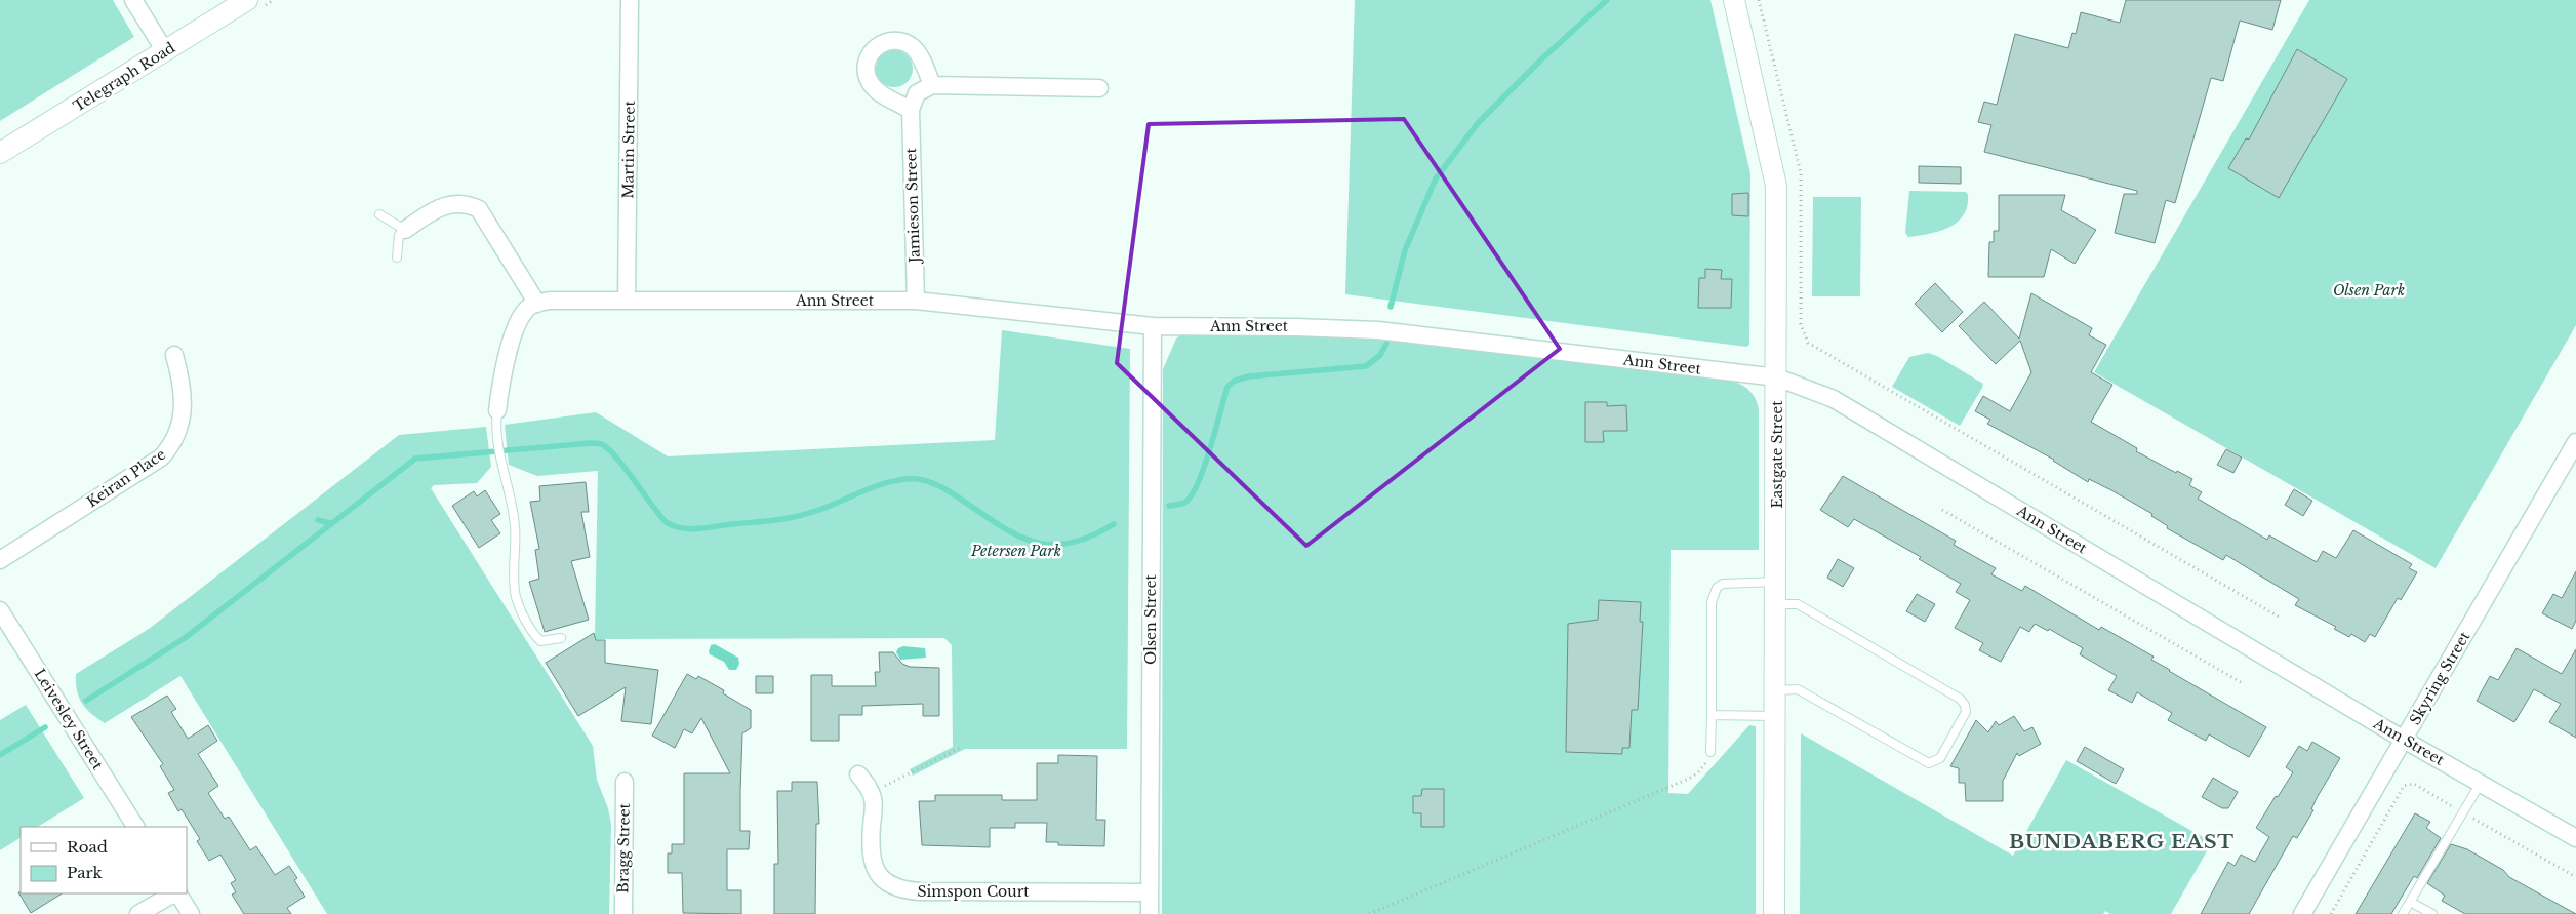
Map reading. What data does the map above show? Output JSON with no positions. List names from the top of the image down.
{
  "streets": {
    "street": [
      "Telegraph Road",
      "Martin Street",
      "Jamieson Street",
      "Ann Street",
      "Eastgate Street",
      "Keiran Place",
      "Olsen Street",
      "Skyring Street",
      "Leivesley Street",
      "Bragg Street",
      "Simspon Court"
    ]
  },
  "crossings": [
    ["Martin Street", "Ann Street"],
    ["Jamieson Street", "Ann Street"],
    ["Ann Street", "Eastgate Street"],
    ["Ann Street", "Olsen Street"],
    ["Ann Street", "Skyring Street"],
    ["Olsen Street", "Simspon Court"]
  ],
  "districts": ["BUNDABERG EAST"],
  "parks": ["Olsen Park", "Petersen Park"],
  "legend": ["Road", "Park"]
}
